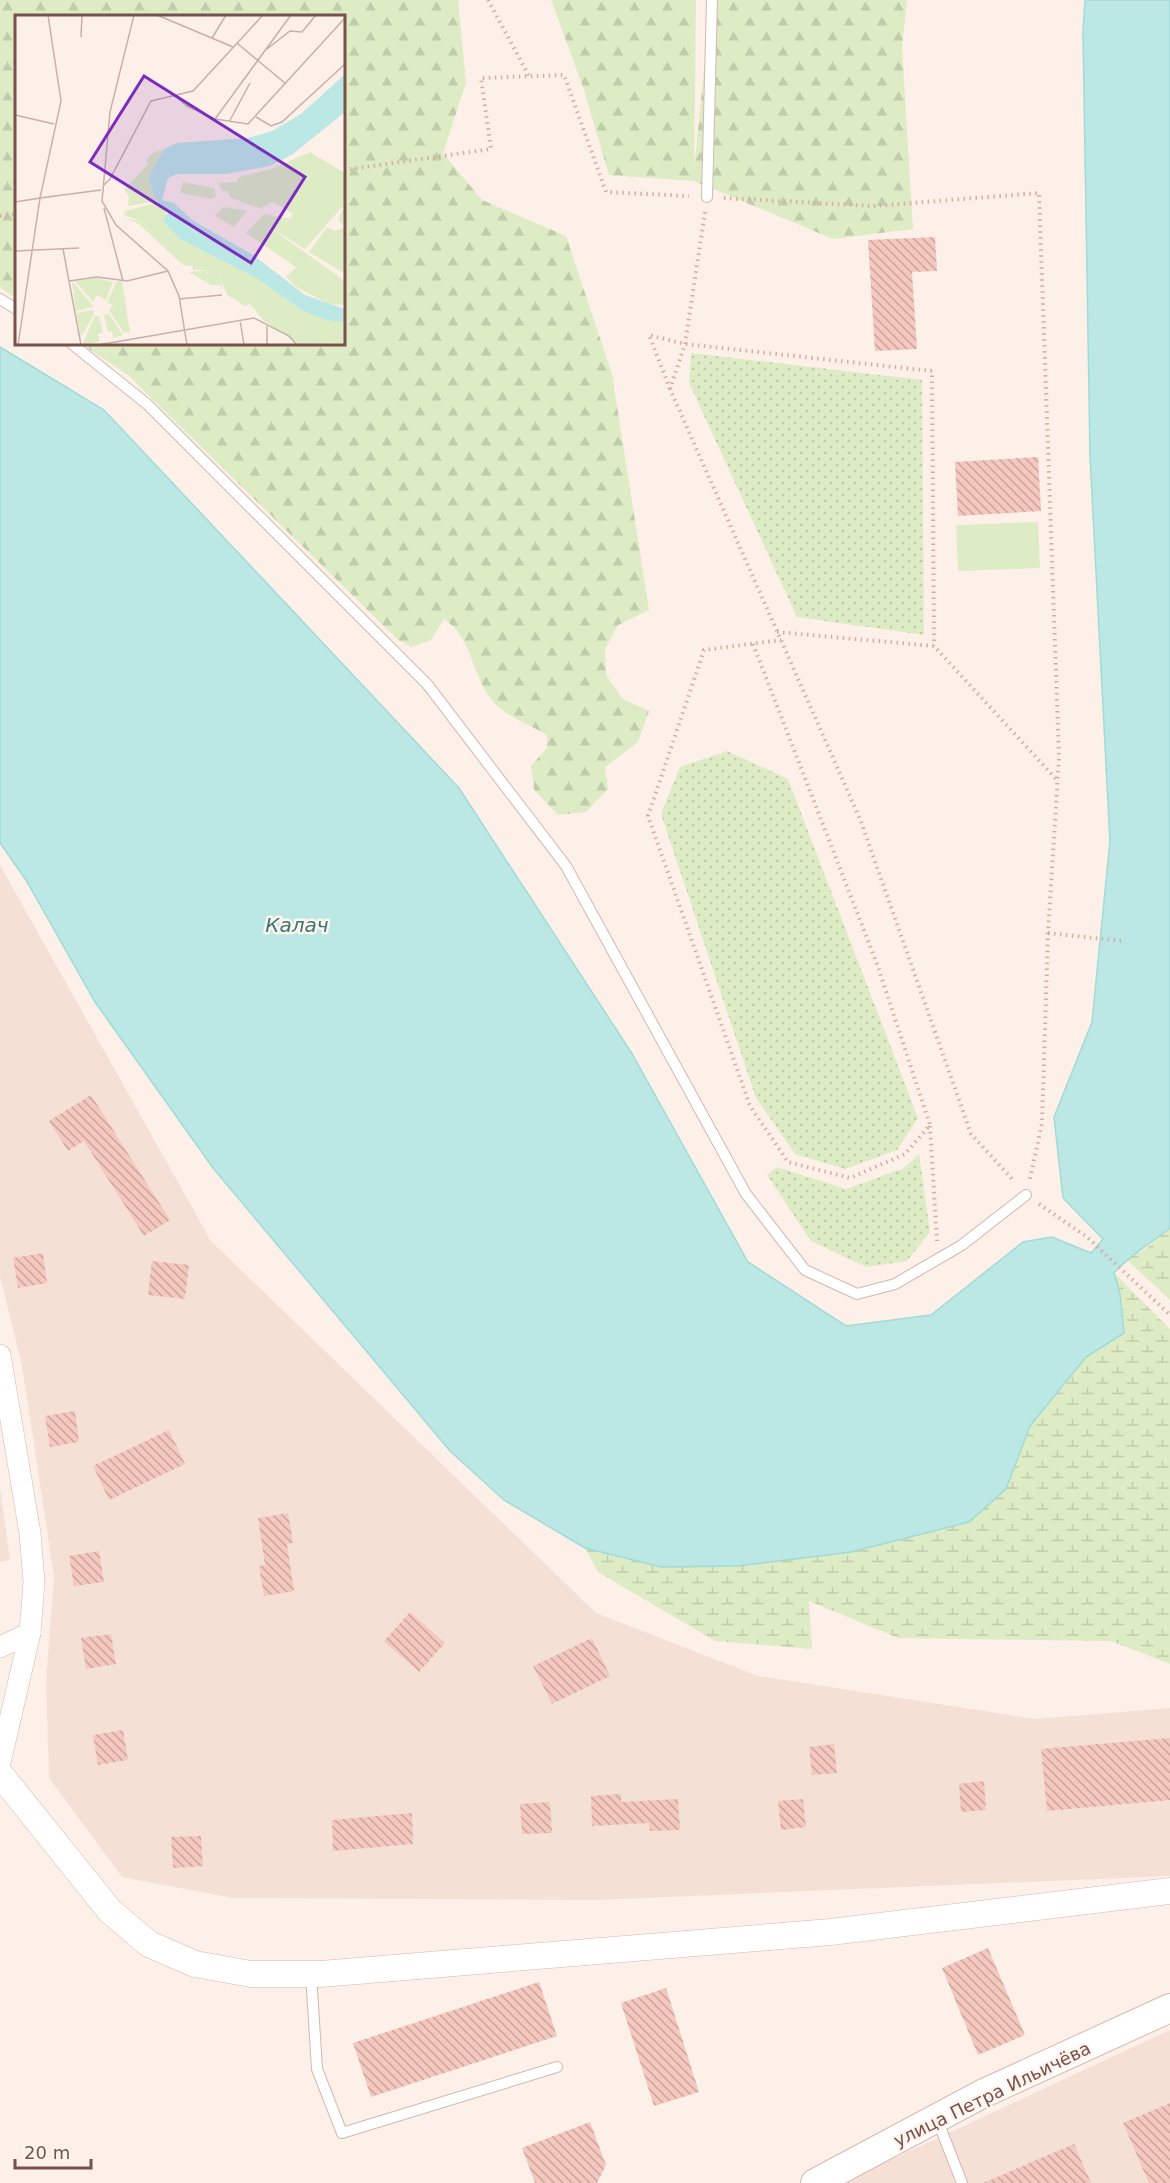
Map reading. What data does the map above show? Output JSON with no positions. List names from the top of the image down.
{
  "streets": {
    "main road": ["улица Петра Ильичёва"]
  },
  "water": ["Калач"],
  "scale_bar": "20 m"
}
